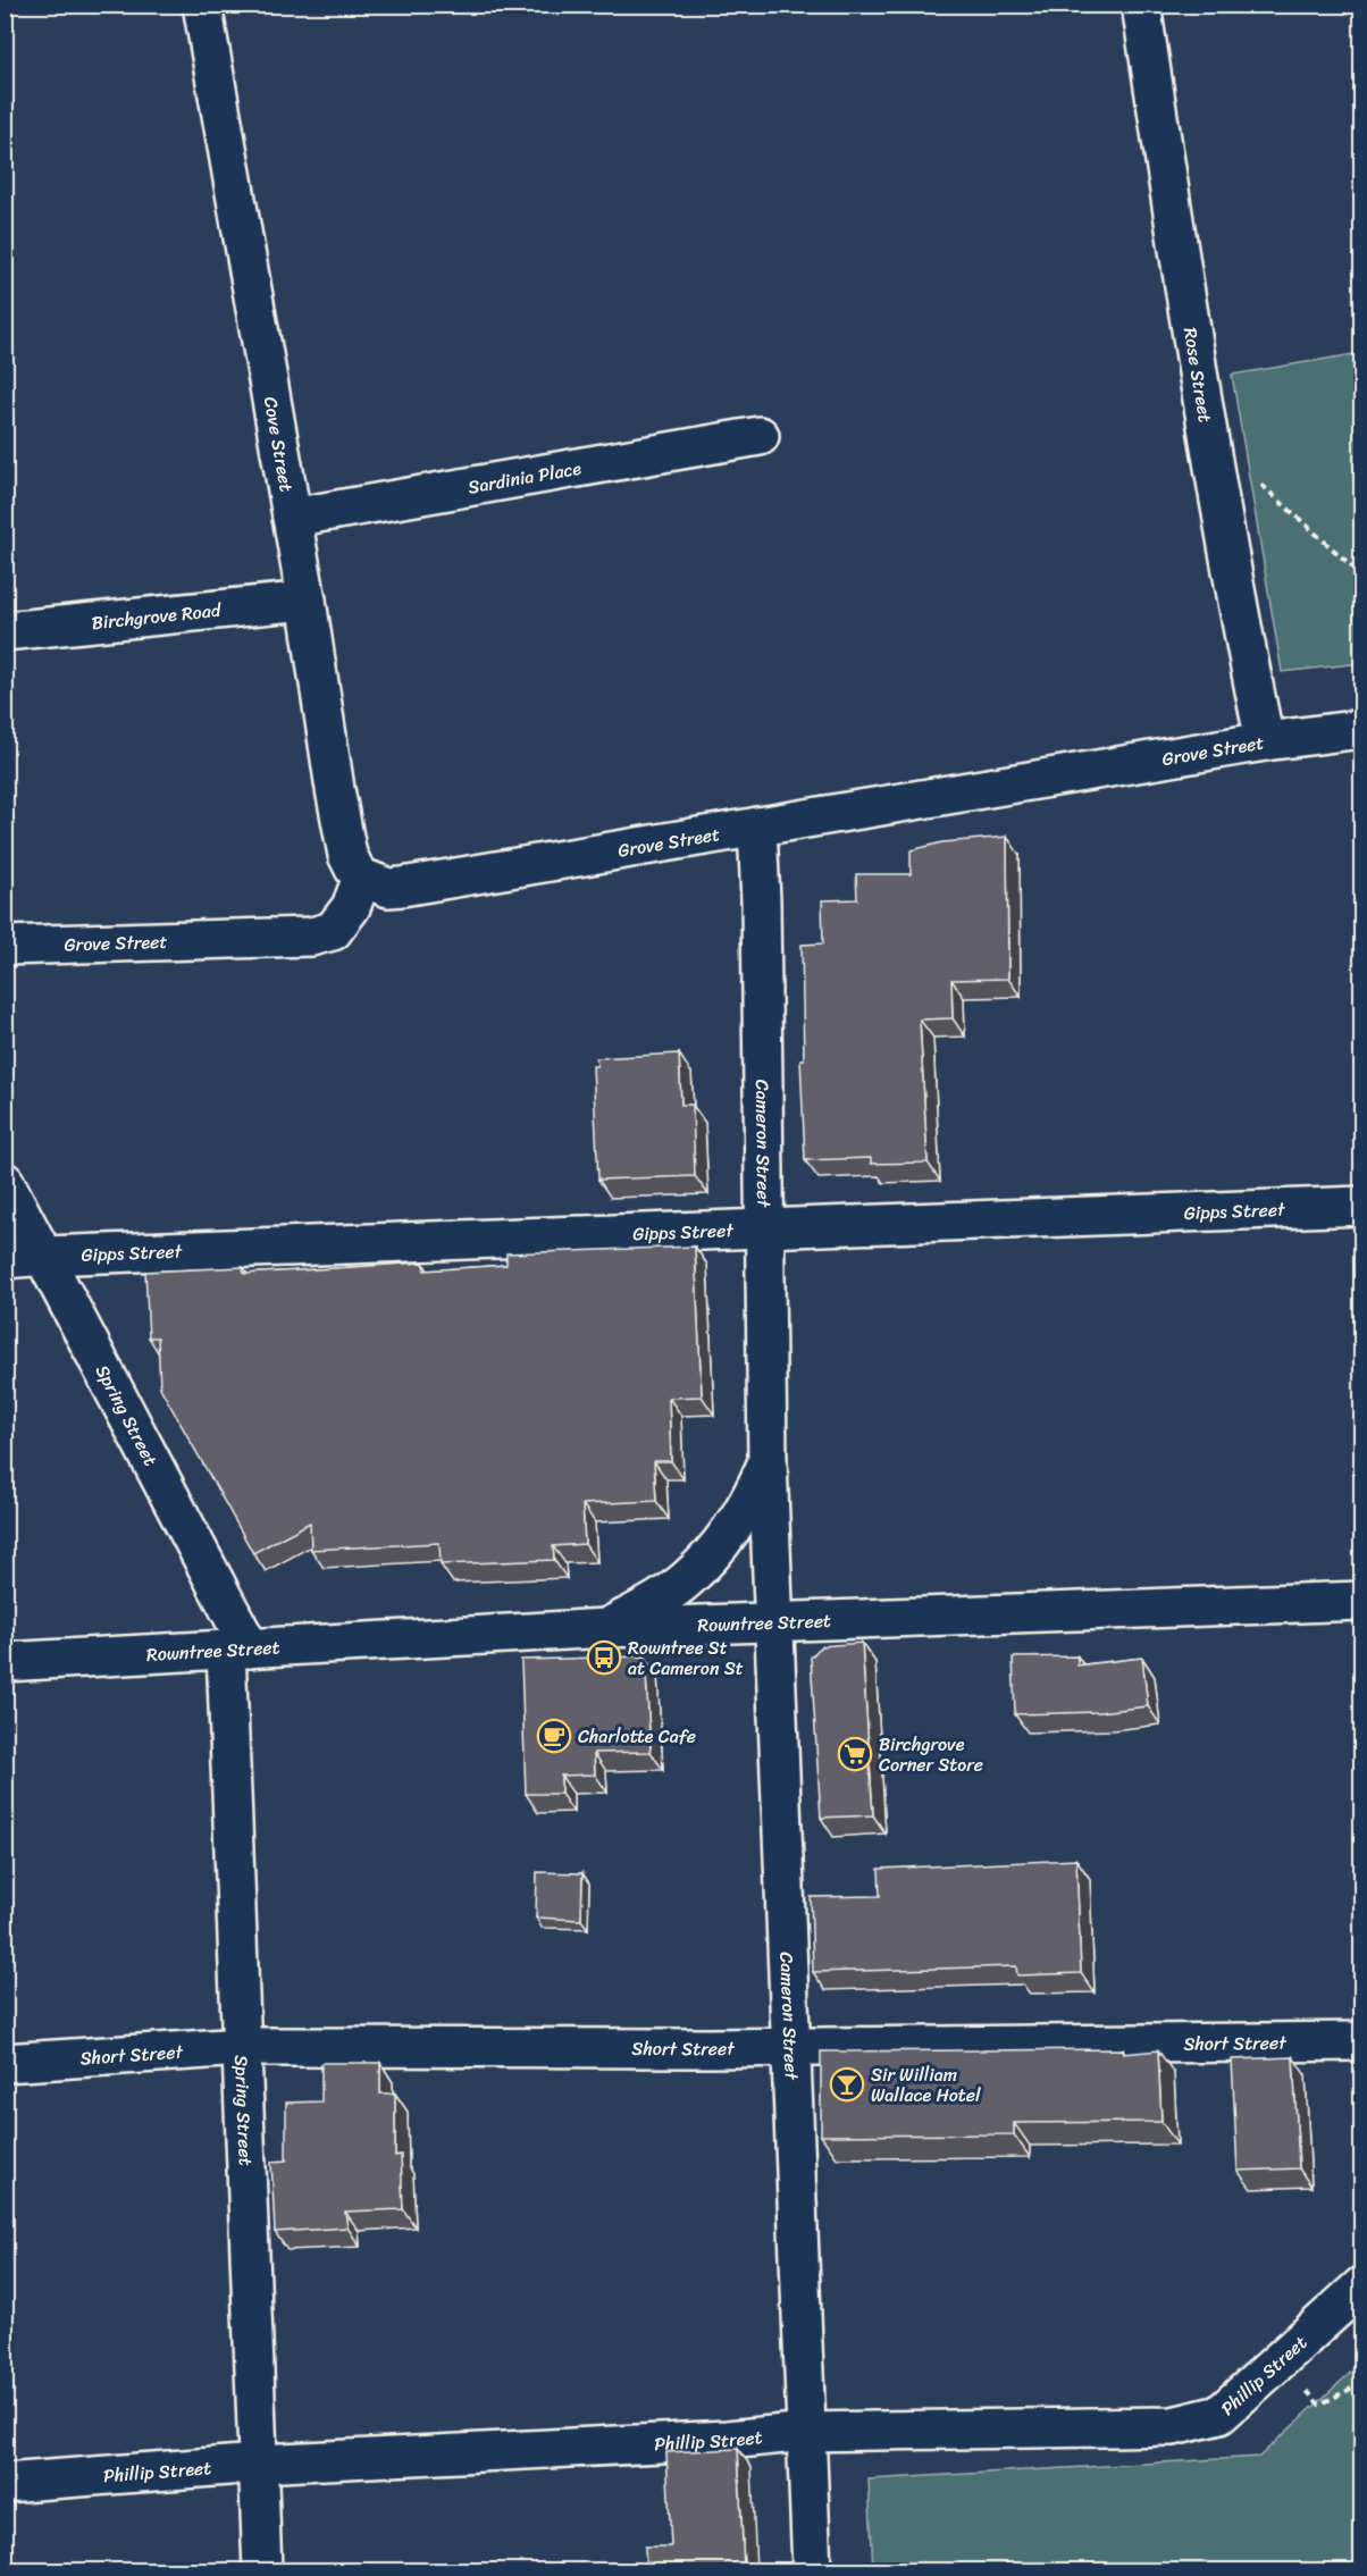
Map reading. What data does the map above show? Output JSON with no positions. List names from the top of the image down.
{
  "streets": {
    "street": [
      "Rose Street",
      "Cove Street",
      "Sardinia Place",
      "Birchgrove Road",
      "Grove Street",
      "Cameron Street",
      "Gipps Street",
      "Spring Street",
      "Rowntree Street",
      "Short Street",
      "Phillip Street"
    ]
  },
  "crossings": [
    ["Rose Street", "Grove Street"],
    ["Cove Street", "Sardinia Place"],
    ["Cove Street", "Birchgrove Road"],
    ["Cove Street", "Grove Street"],
    ["Grove Street", "Cameron Street"],
    ["Cameron Street", "Gipps Street"],
    ["Cameron Street", "Rowntree Street"],
    ["Cameron Street", "Short Street"],
    ["Cameron Street", "Phillip Street"],
    ["Gipps Street", "Spring Street"],
    ["Spring Street", "Rowntree Street"],
    ["Spring Street", "Short Street"],
    ["Spring Street", "Phillip Street"]
  ],
  "places": {
    "bus stop": ["Rowntree St at Cameron St"],
    "cafe": ["Charlotte Cafe"],
    "supermarket": ["Birchgrove Corner Store"],
    "bar": ["Sir William Wallace Hotel"]
  }
}
